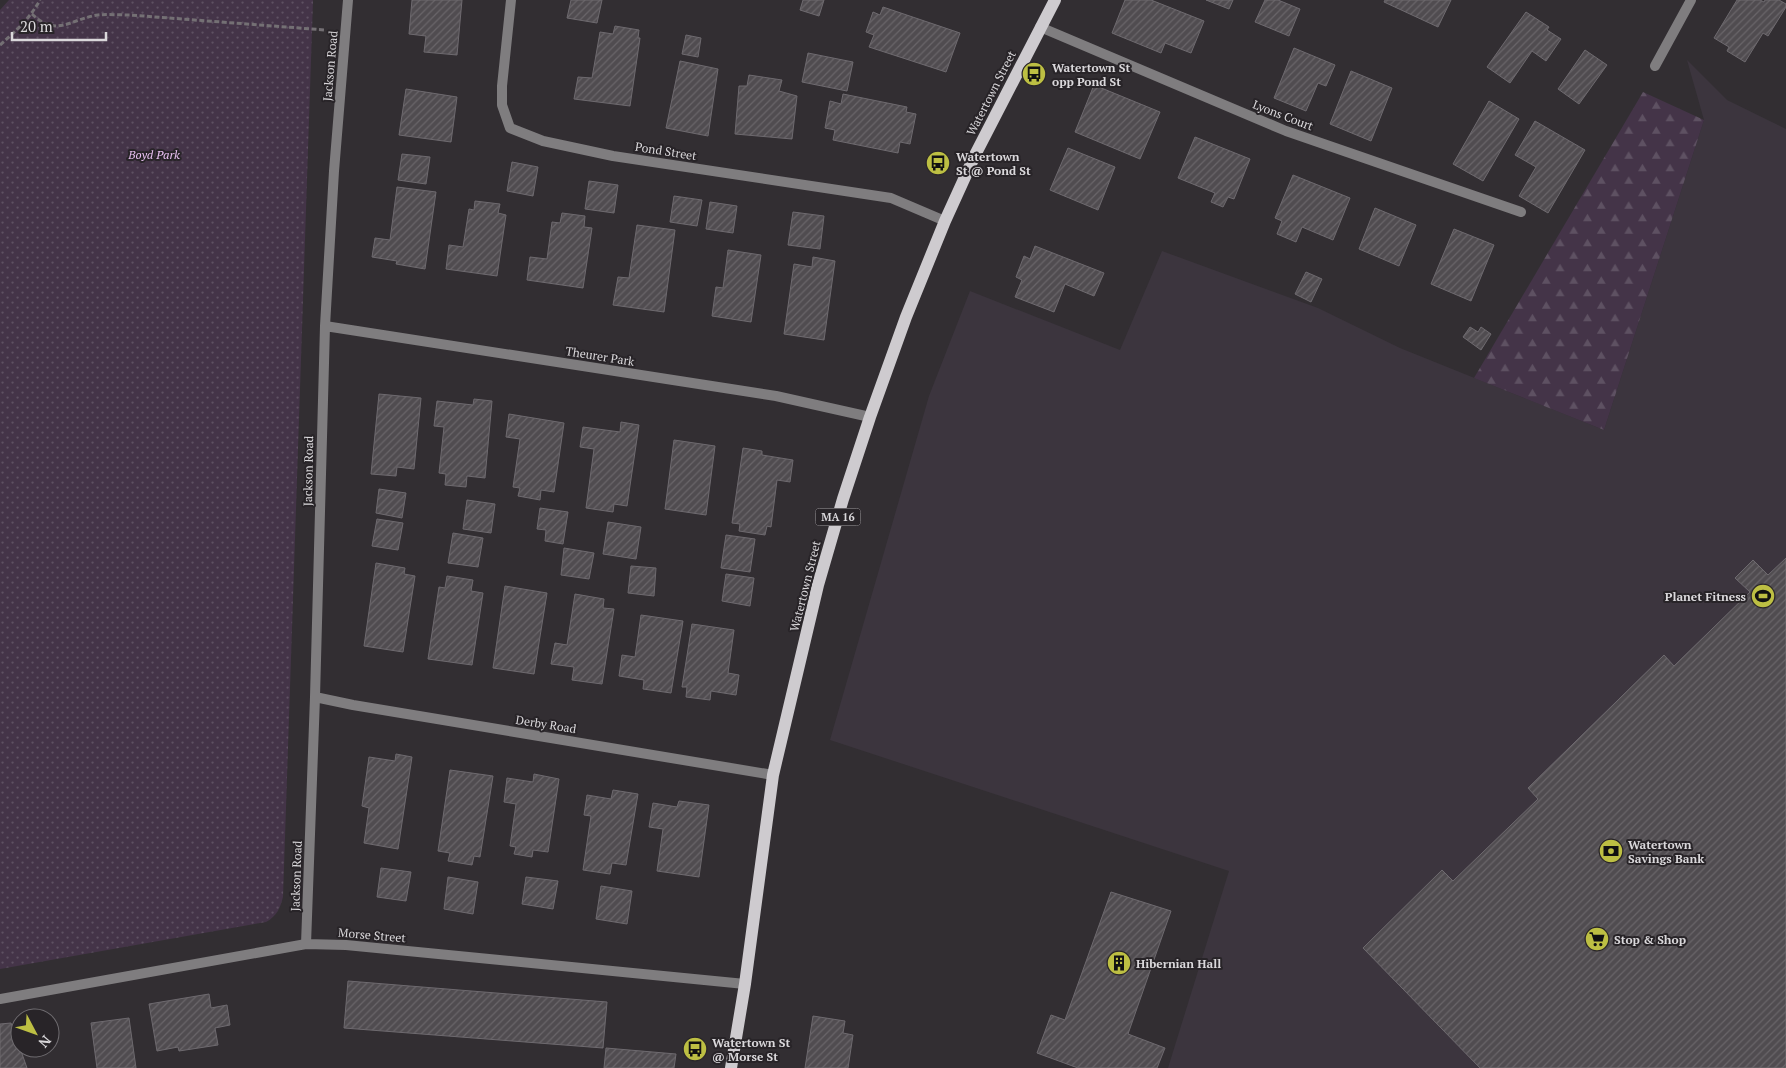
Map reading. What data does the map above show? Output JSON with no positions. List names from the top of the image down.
{
  "streets": {
    "main road": ["Watertown Street", "MA 16"],
    "street": [
      "Jackson Road",
      "Lyons Court",
      "Pond Street",
      "Theurer Park",
      "Derby Road",
      "Morse Street"
    ]
  },
  "crossings": [
    ["Jackson Road", "Theurer Park"],
    ["Jackson Road", "Derby Road"],
    ["Jackson Road", "Morse Street"],
    ["Watertown Street", "Lyons Court"],
    ["Watertown Street", "Pond Street"],
    ["Watertown Street", "Theurer Park"],
    ["Watertown Street", "Derby Road"],
    ["Watertown Street", "Morse Street"]
  ],
  "parks": ["Boyd Park"],
  "places": {
    "bus stop": ["Watertown St opp Pond St", "Watertown St @ Pond St", "Watertown St @ Morse St"],
    "sports": ["Planet Fitness"],
    "bank": ["Watertown Savings Bank"],
    "supermarket": ["Stop & Shop"],
    "building": ["Hibernian Hall"]
  },
  "scale_bar": "20 m",
  "north": "bottom right"
}
